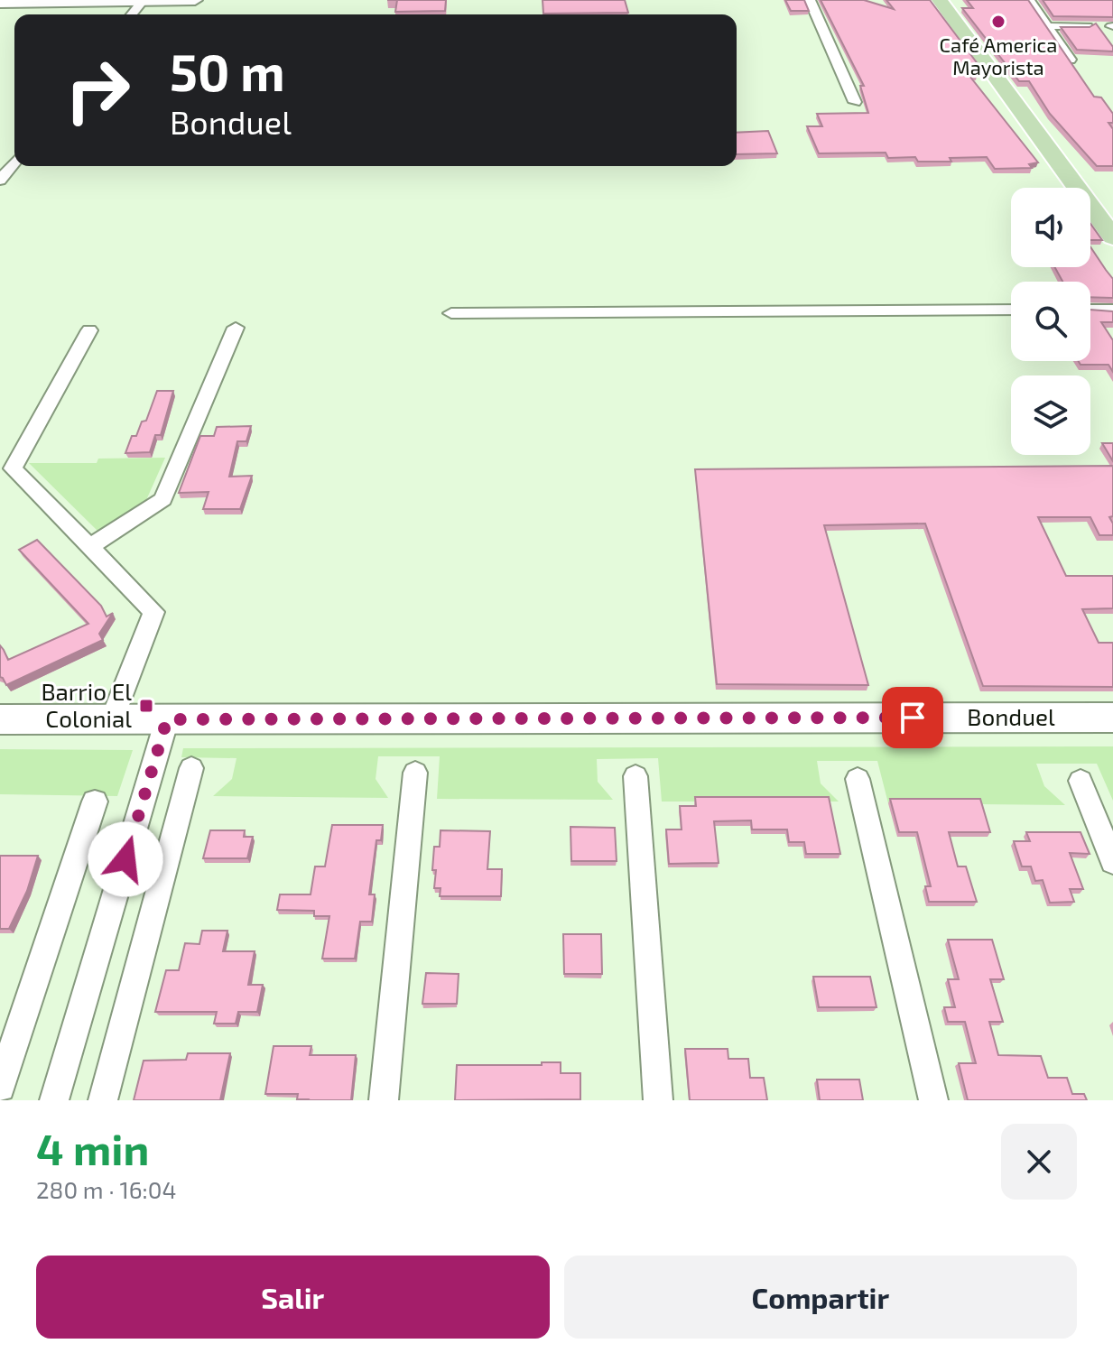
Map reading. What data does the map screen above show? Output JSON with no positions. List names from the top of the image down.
{
  "streets": {
    "main road": ["Bonduel"]
  },
  "places": {
    "other": ["Café America Mayorista"],
    "transit": ["Barrio El Colonial"]
  },
  "page": {
    "turn": ["50 m", "Bonduel"],
    "heading": ["4 min", "280 m · 16:04"],
    "buttons": ["Salir", "Compartir"]
  }
}
